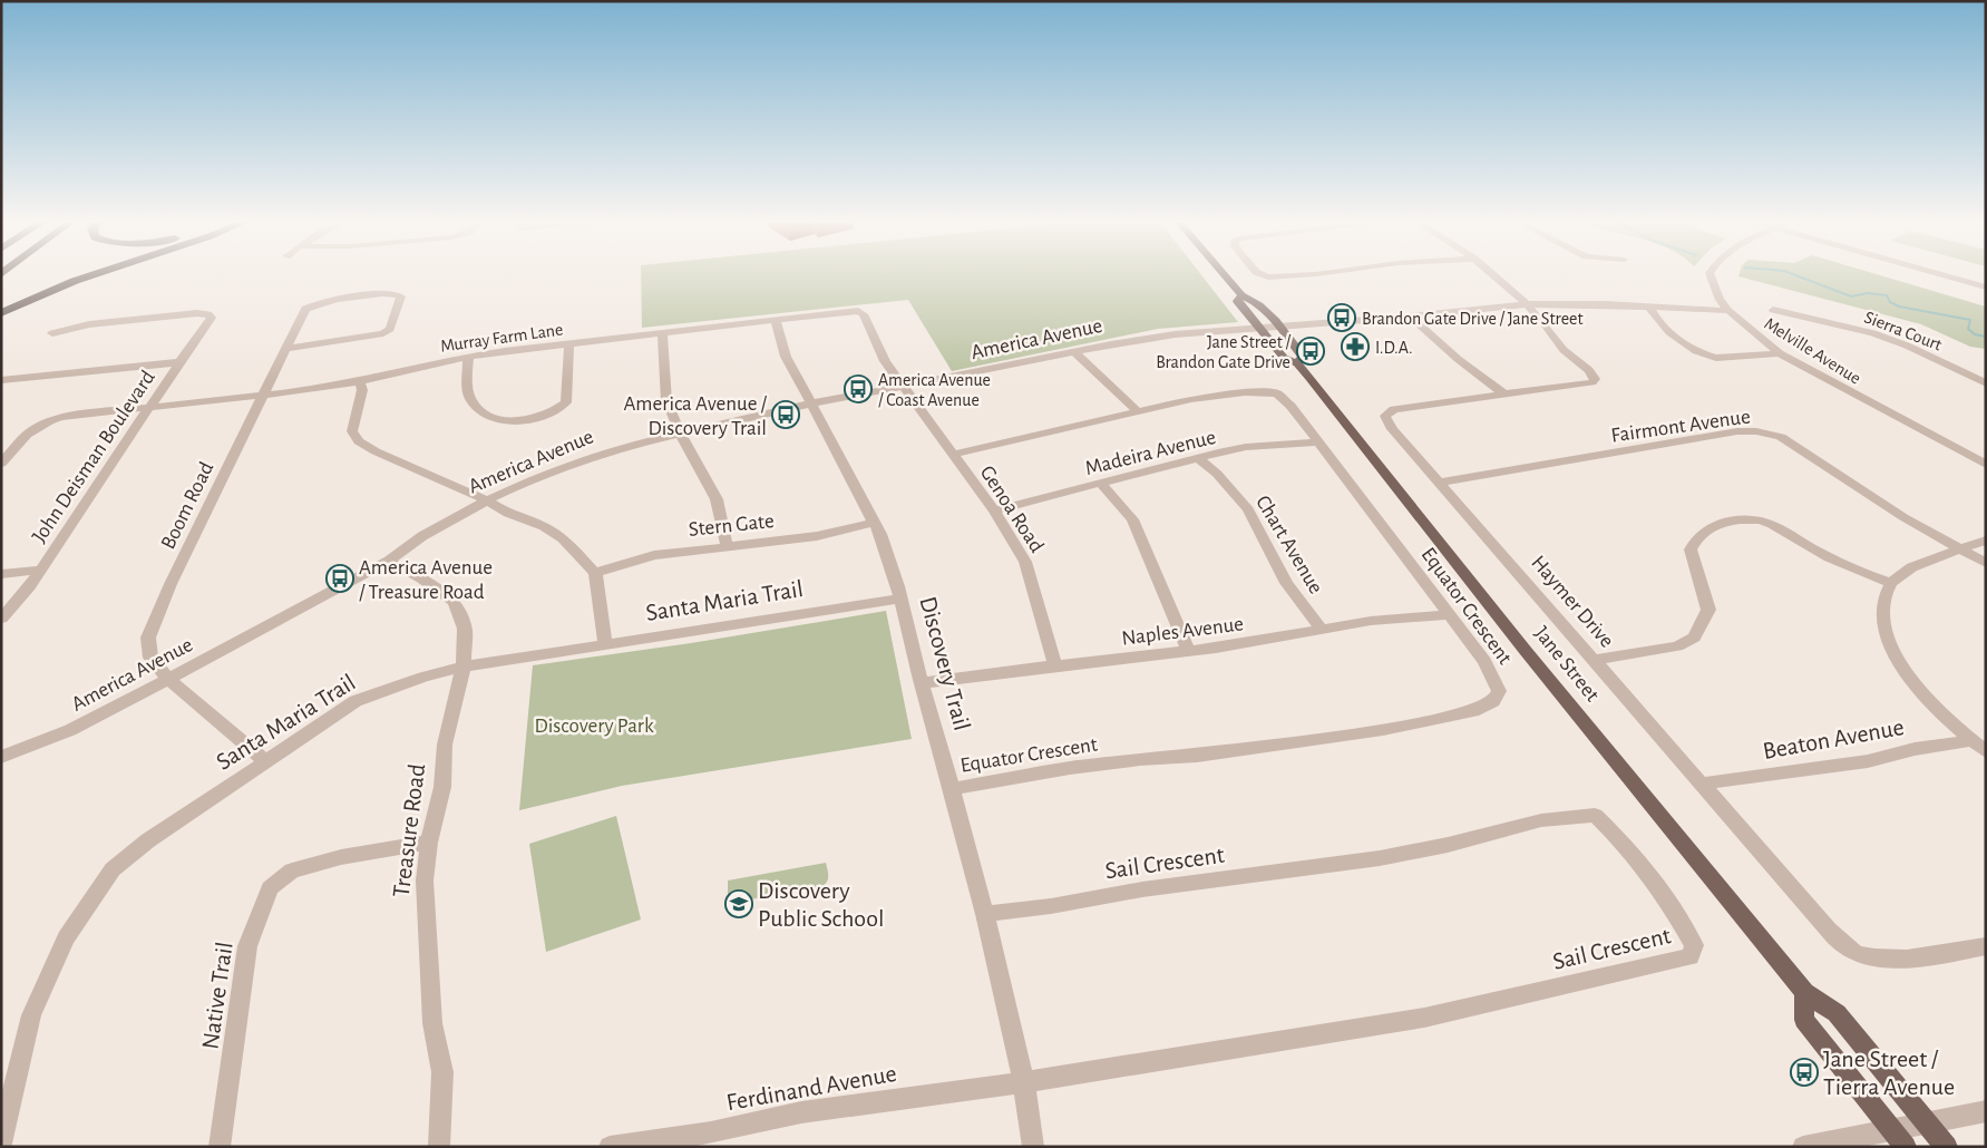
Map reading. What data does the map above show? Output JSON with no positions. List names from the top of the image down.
{
  "streets": {
    "main road": ["Jane Street"],
    "street": [
      "Sierra Court",
      "Murray Farm Lane",
      "America Avenue",
      "Melville Avenue",
      "Fairmont Avenue",
      "Madeira Avenue",
      "John Deisman Boulevard",
      "Boom Road",
      "Genoa Road",
      "Stern Gate",
      "Chart Avenue",
      "Santa Maria Trail",
      "Haymer Drive",
      "Equator Crescent",
      "Naples Avenue",
      "Discovery Trail",
      "Beaton Avenue",
      "Treasure Road",
      "Sail Crescent",
      "Native Trail",
      "Ferdinand Avenue"
    ]
  },
  "crossings": [
    ["Murray Farm Lane", "John Deisman Boulevard"],
    ["Murray Farm Lane", "Boom Road"],
    ["Murray Farm Lane", "Genoa Road"],
    ["Murray Farm Lane", "Discovery Trail"],
    ["America Avenue", "Melville Avenue"],
    ["America Avenue", "Boom Road"],
    ["America Avenue", "Genoa Road"],
    ["America Avenue", "Haymer Drive"],
    ["America Avenue", "Discovery Trail"],
    ["America Avenue", "Jane Street"],
    ["America Avenue", "Treasure Road"],
    ["Fairmont Avenue", "Haymer Drive"],
    ["Madeira Avenue", "Genoa Road"],
    ["Madeira Avenue", "Chart Avenue"],
    ["Madeira Avenue", "Equator Crescent"],
    ["Boom Road", "Santa Maria Trail"],
    ["Genoa Road", "Equator Crescent"],
    ["Genoa Road", "Naples Avenue"],
    ["Stern Gate", "Discovery Trail"],
    ["Chart Avenue", "Naples Avenue"],
    ["Santa Maria Trail", "Discovery Trail"],
    ["Santa Maria Trail", "Treasure Road"],
    ["Haymer Drive", "Beaton Avenue"],
    ["Equator Crescent", "Naples Avenue"],
    ["Equator Crescent", "Discovery Trail"],
    ["Naples Avenue", "Discovery Trail"],
    ["Discovery Trail", "Sail Crescent"],
    ["Discovery Trail", "Ferdinand Avenue"],
    ["Treasure Road", "Native Trail"],
    ["Sail Crescent", "Ferdinand Avenue"]
  ],
  "parks": ["Discovery Park"],
  "places": {
    "bus stop": [
      "Brandon Gate Drive / Jane Street",
      "Jane Street / Brandon Gate Drive",
      "America Avenue / Coast Avenue",
      "America Avenue / Discovery Trail",
      "America Avenue / Treasure Road",
      "Jane Street / Tierra Avenue"
    ],
    "pharmacy": ["I.D.A."],
    "school or university": ["Discovery Public School"]
  }
}
